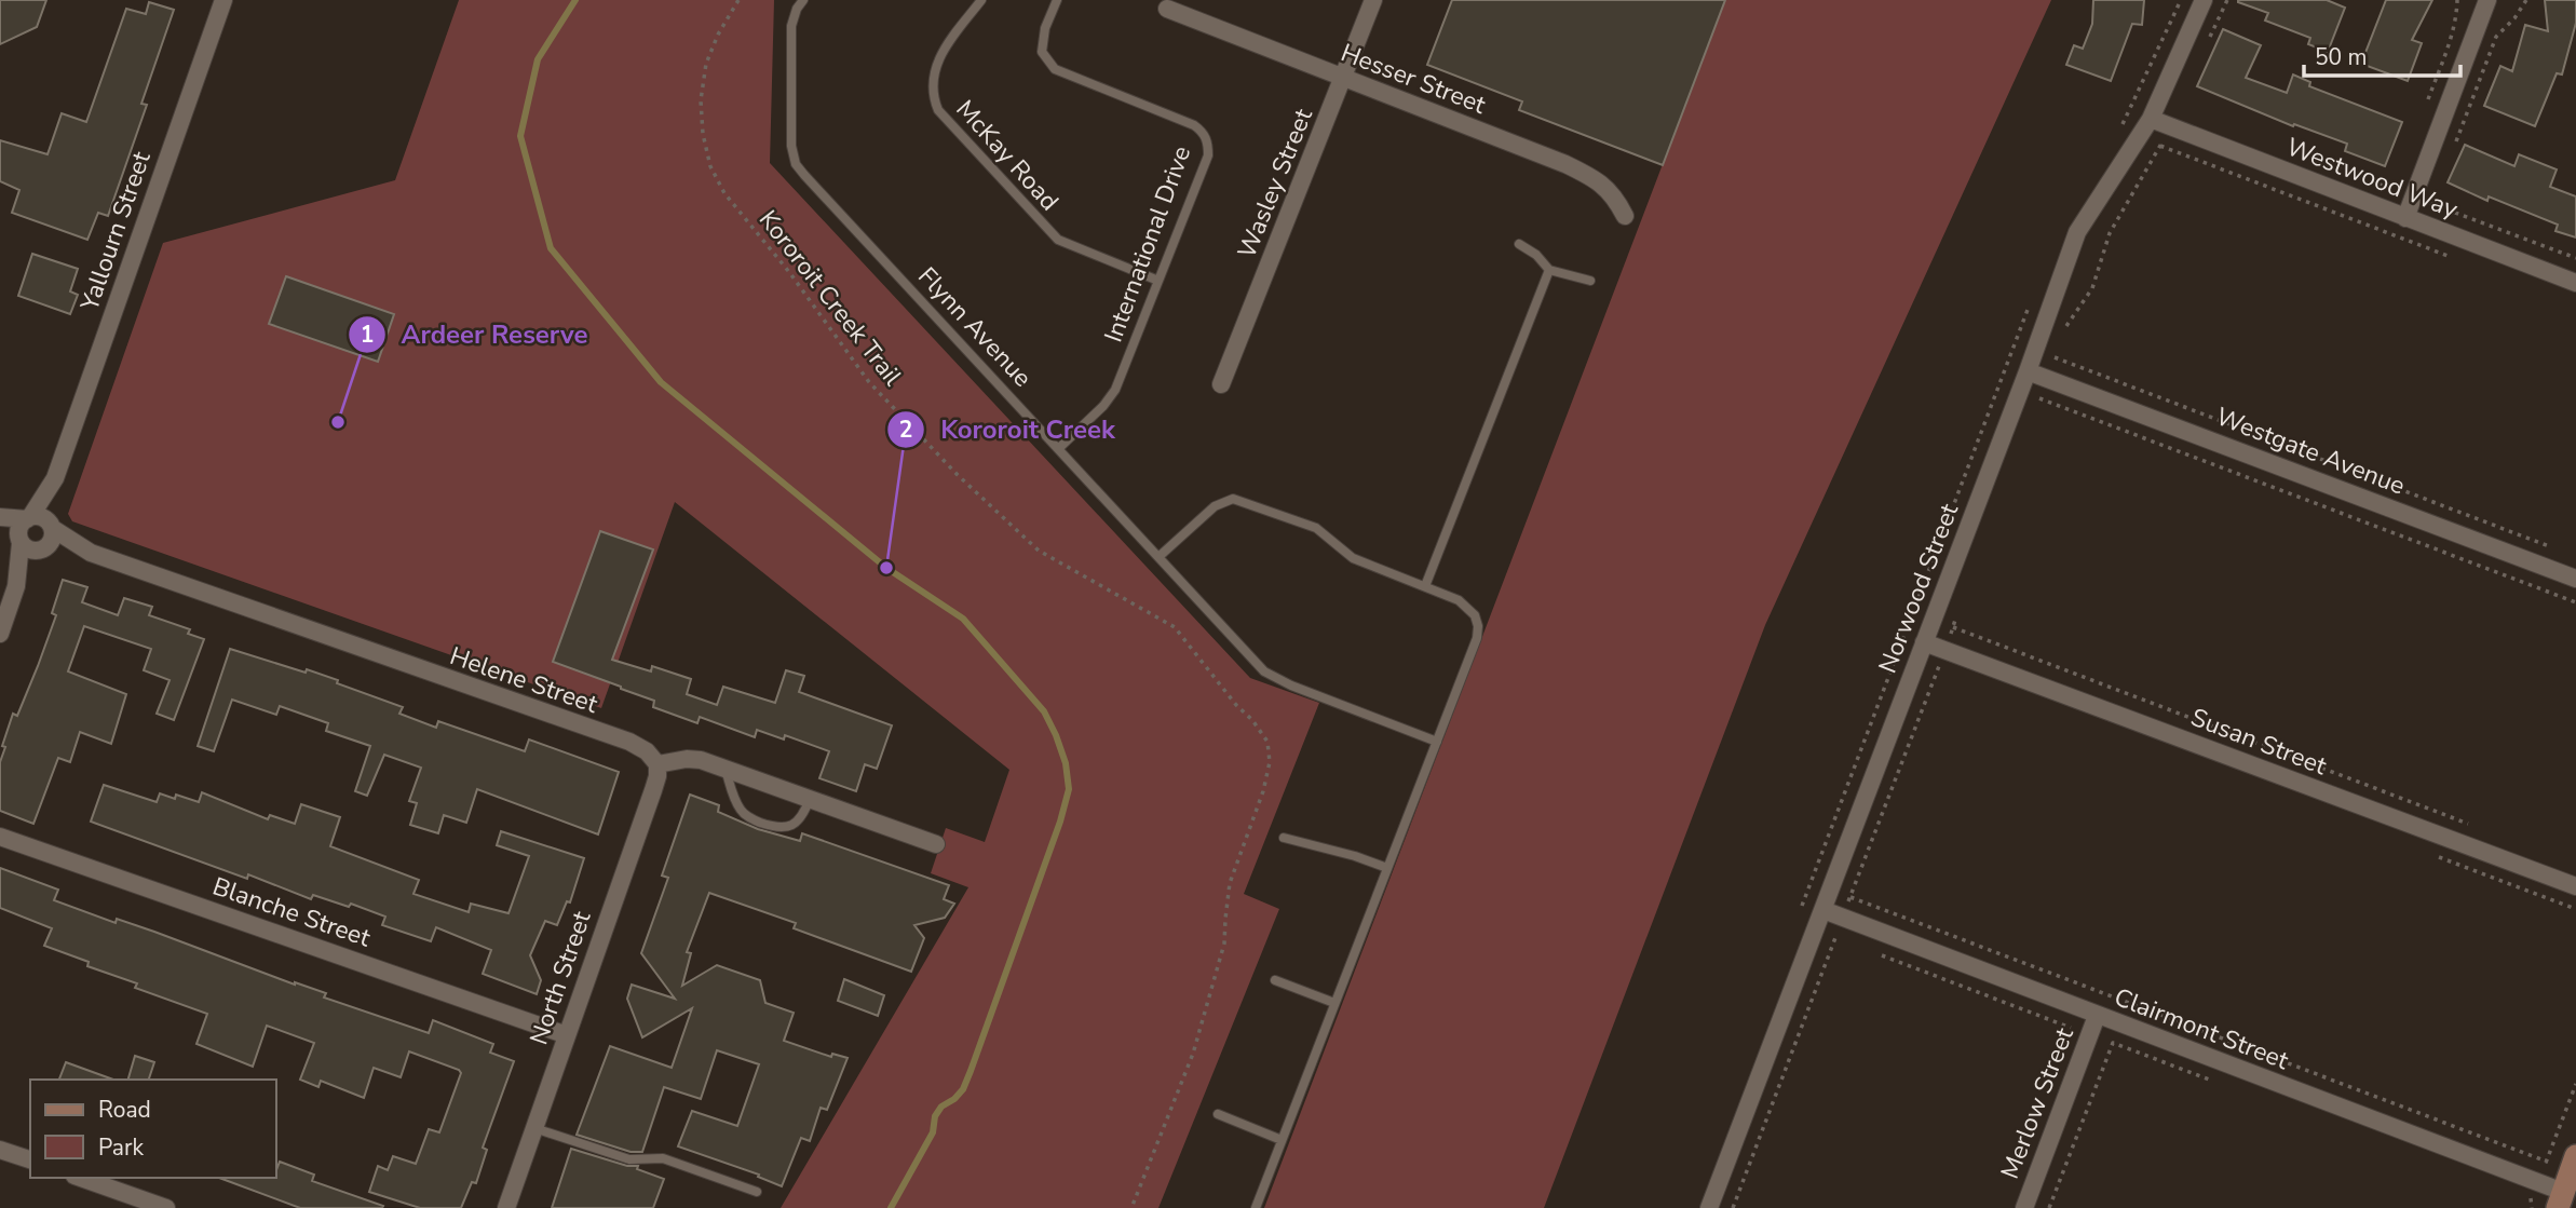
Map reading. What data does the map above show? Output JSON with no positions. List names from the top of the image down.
{
  "streets": {
    "street": [
      "Hesser Street",
      "Westwood Way",
      "Wasley Street",
      "Yallourn Street",
      "Westgate Avenue",
      "Norwood Street",
      "Helene Street",
      "Susan Street",
      "Blanche Street",
      "North Street",
      "Clairmont Street",
      "Merlow Street"
    ],
    "lane": ["McKay Road", "International Drive", "Flynn Avenue"],
    "path": ["Kororoit Creek Trail"]
  },
  "crossings": [
    ["Hesser Street", "Wasley Street"],
    ["McKay Road", "International Drive"],
    ["Westwood Way", "Norwood Street"],
    ["Yallourn Street", "Helene Street"],
    ["International Drive", "Flynn Avenue"],
    ["Westgate Avenue", "Norwood Street"],
    ["Norwood Street", "Susan Street"],
    ["Norwood Street", "Clairmont Street"],
    ["Helene Street", "North Street"],
    ["Blanche Street", "North Street"],
    ["Clairmont Street", "Merlow Street"]
  ],
  "places": ["Ardeer Reserve", "Kororoit Creek"],
  "legend": ["Road", "Park"],
  "scale_bar": "50 m"
}
